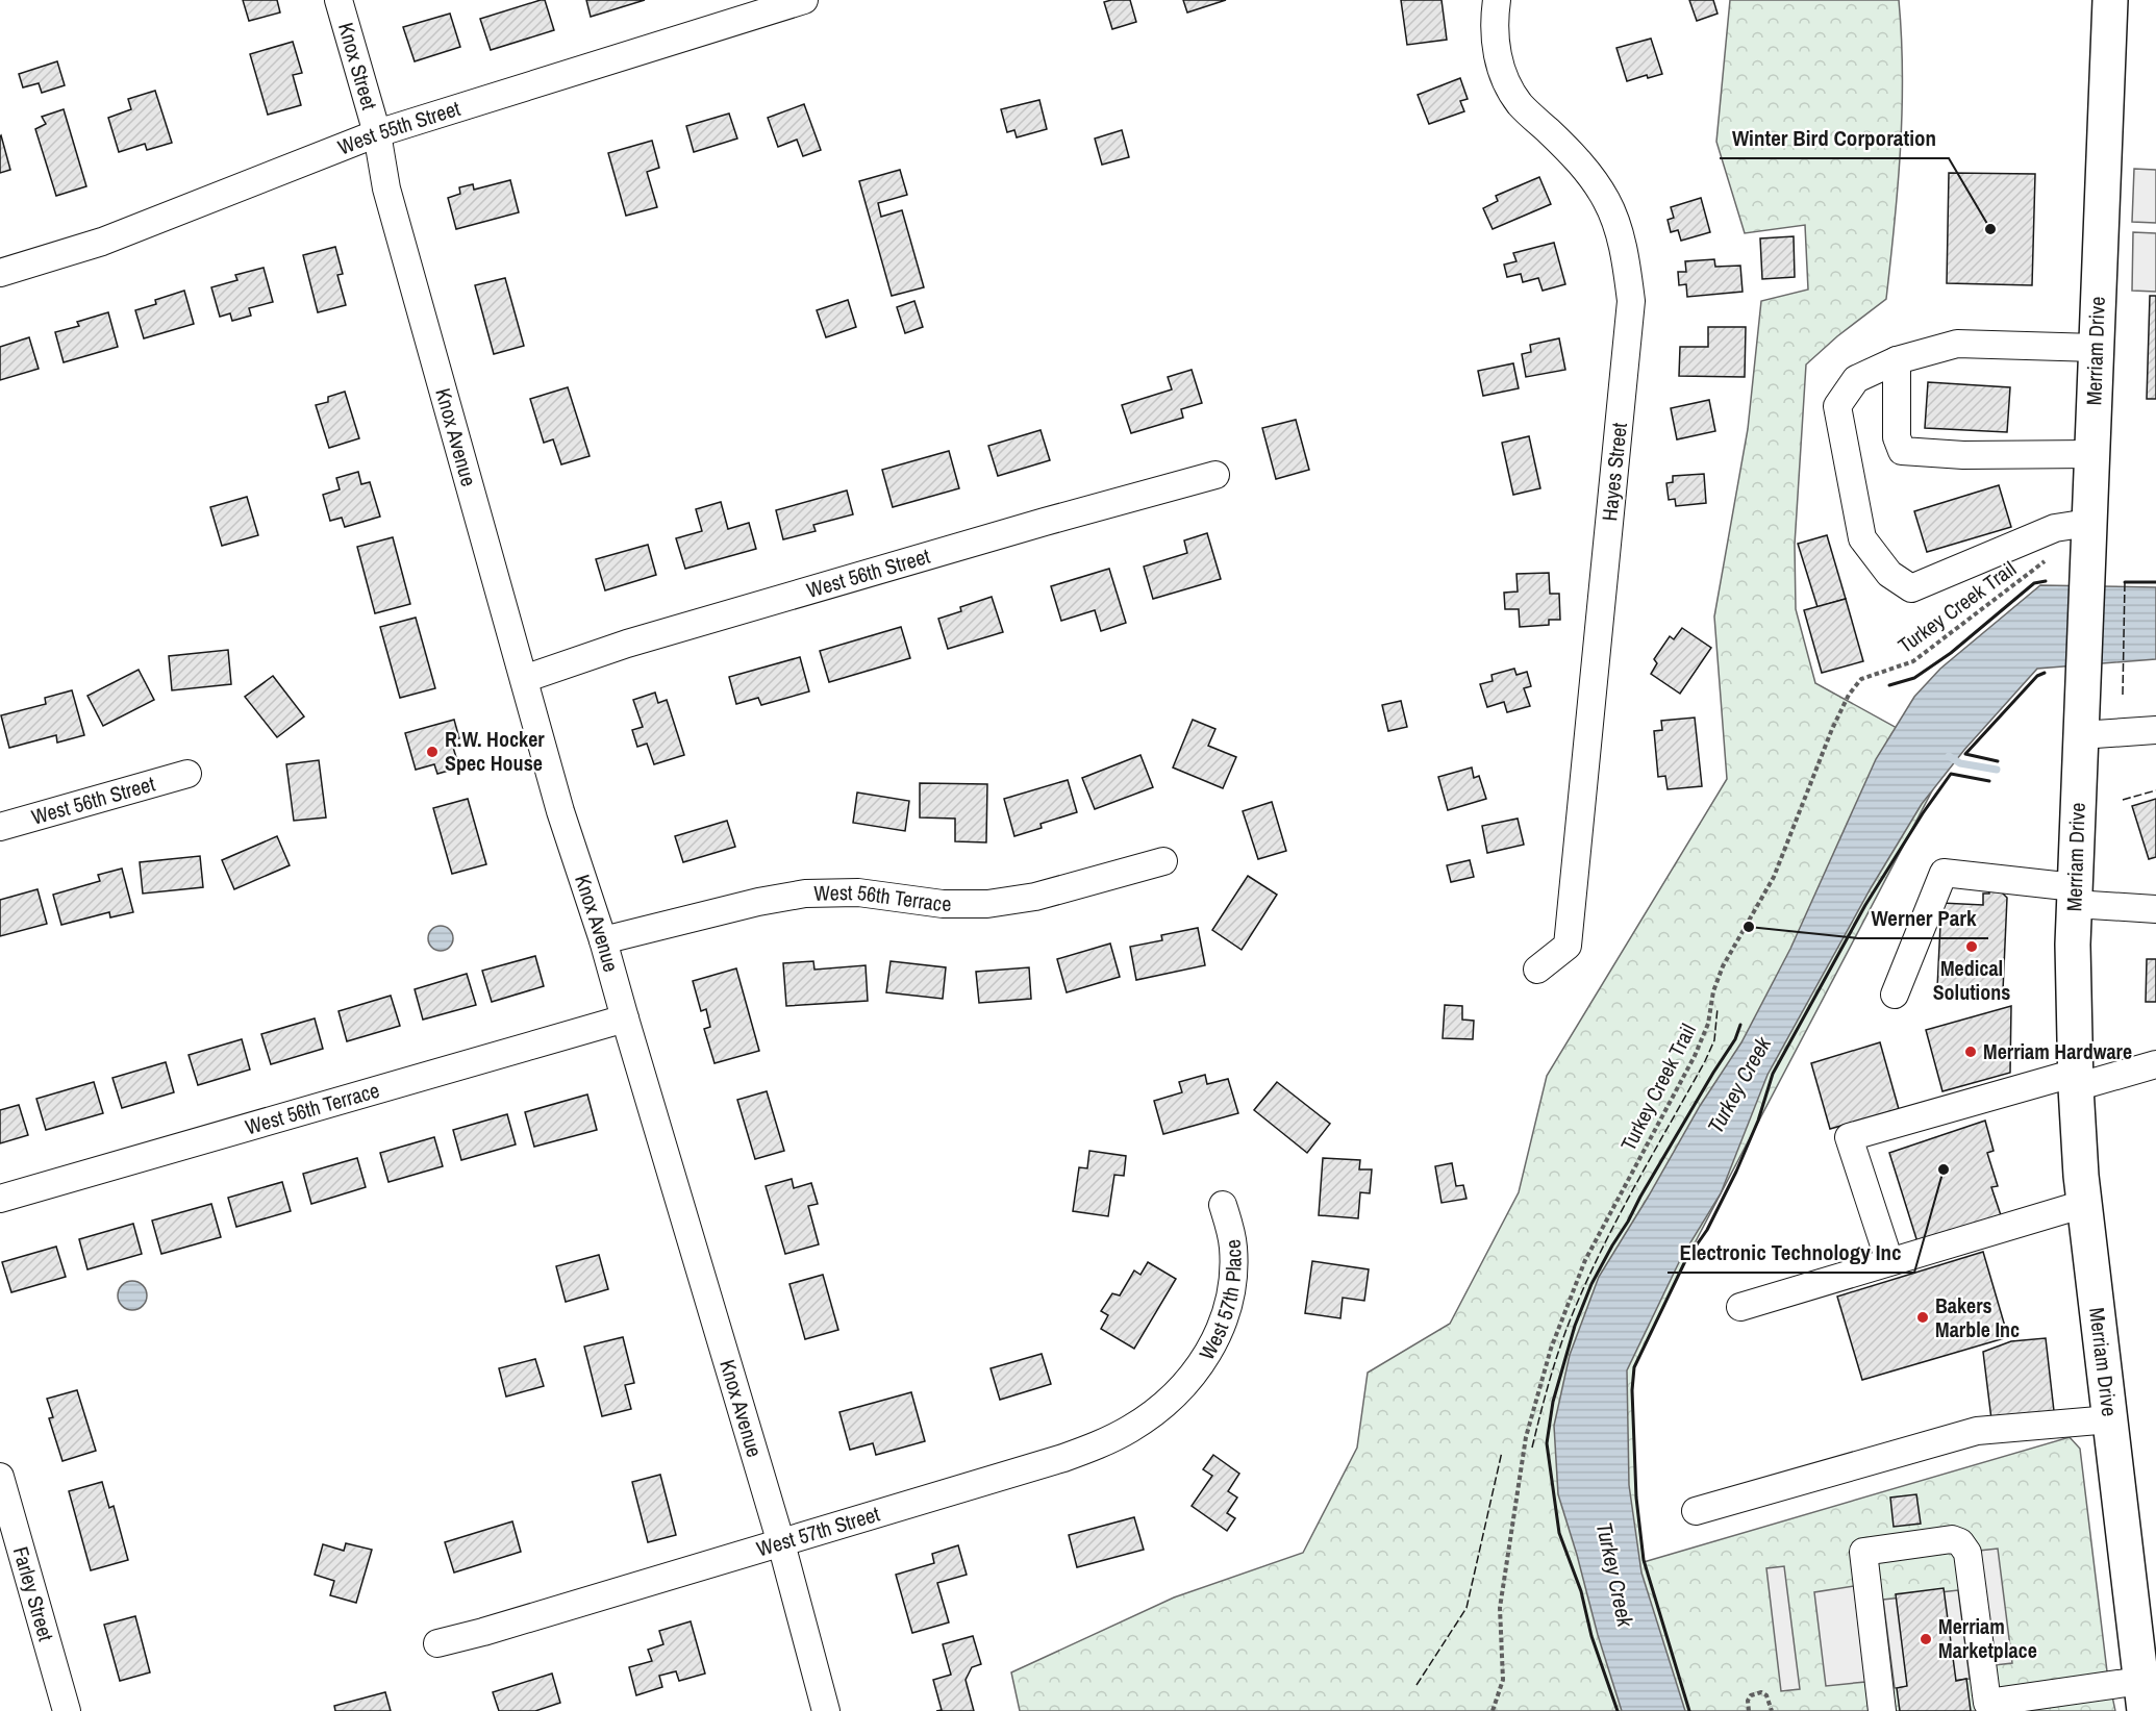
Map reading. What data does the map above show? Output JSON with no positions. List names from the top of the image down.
{
  "streets": {
    "main road": ["Merriam Drive"],
    "street": [
      "Knox Street",
      "West 55th Street",
      "Knox Avenue",
      "Hayes Street",
      "West 56th Street",
      "West 56th Terrace",
      "West 57th Place",
      "West 57th Street",
      "Farley Street"
    ],
    "path": ["Turkey Creek Trail"]
  },
  "crossings": [
    ["Knox Street", "West 55th Street"],
    ["Knox Street", "Knox Avenue"],
    ["West 55th Street", "Knox Avenue"],
    ["Knox Avenue", "West 56th Street"],
    ["Knox Avenue", "West 56th Terrace"],
    ["Knox Avenue", "West 57th Street"],
    ["West 57th Place", "West 57th Street"]
  ],
  "water": ["Turkey Creek"],
  "places": [
    "Winter Bird Corporation",
    "R.W. Hocker Spec House",
    "Werner Park",
    "Medical Solutions",
    "Merriam Hardware",
    "Electronic Technology Inc",
    "Bakers Marble Inc",
    "Merriam Marketplace"
  ]
}
